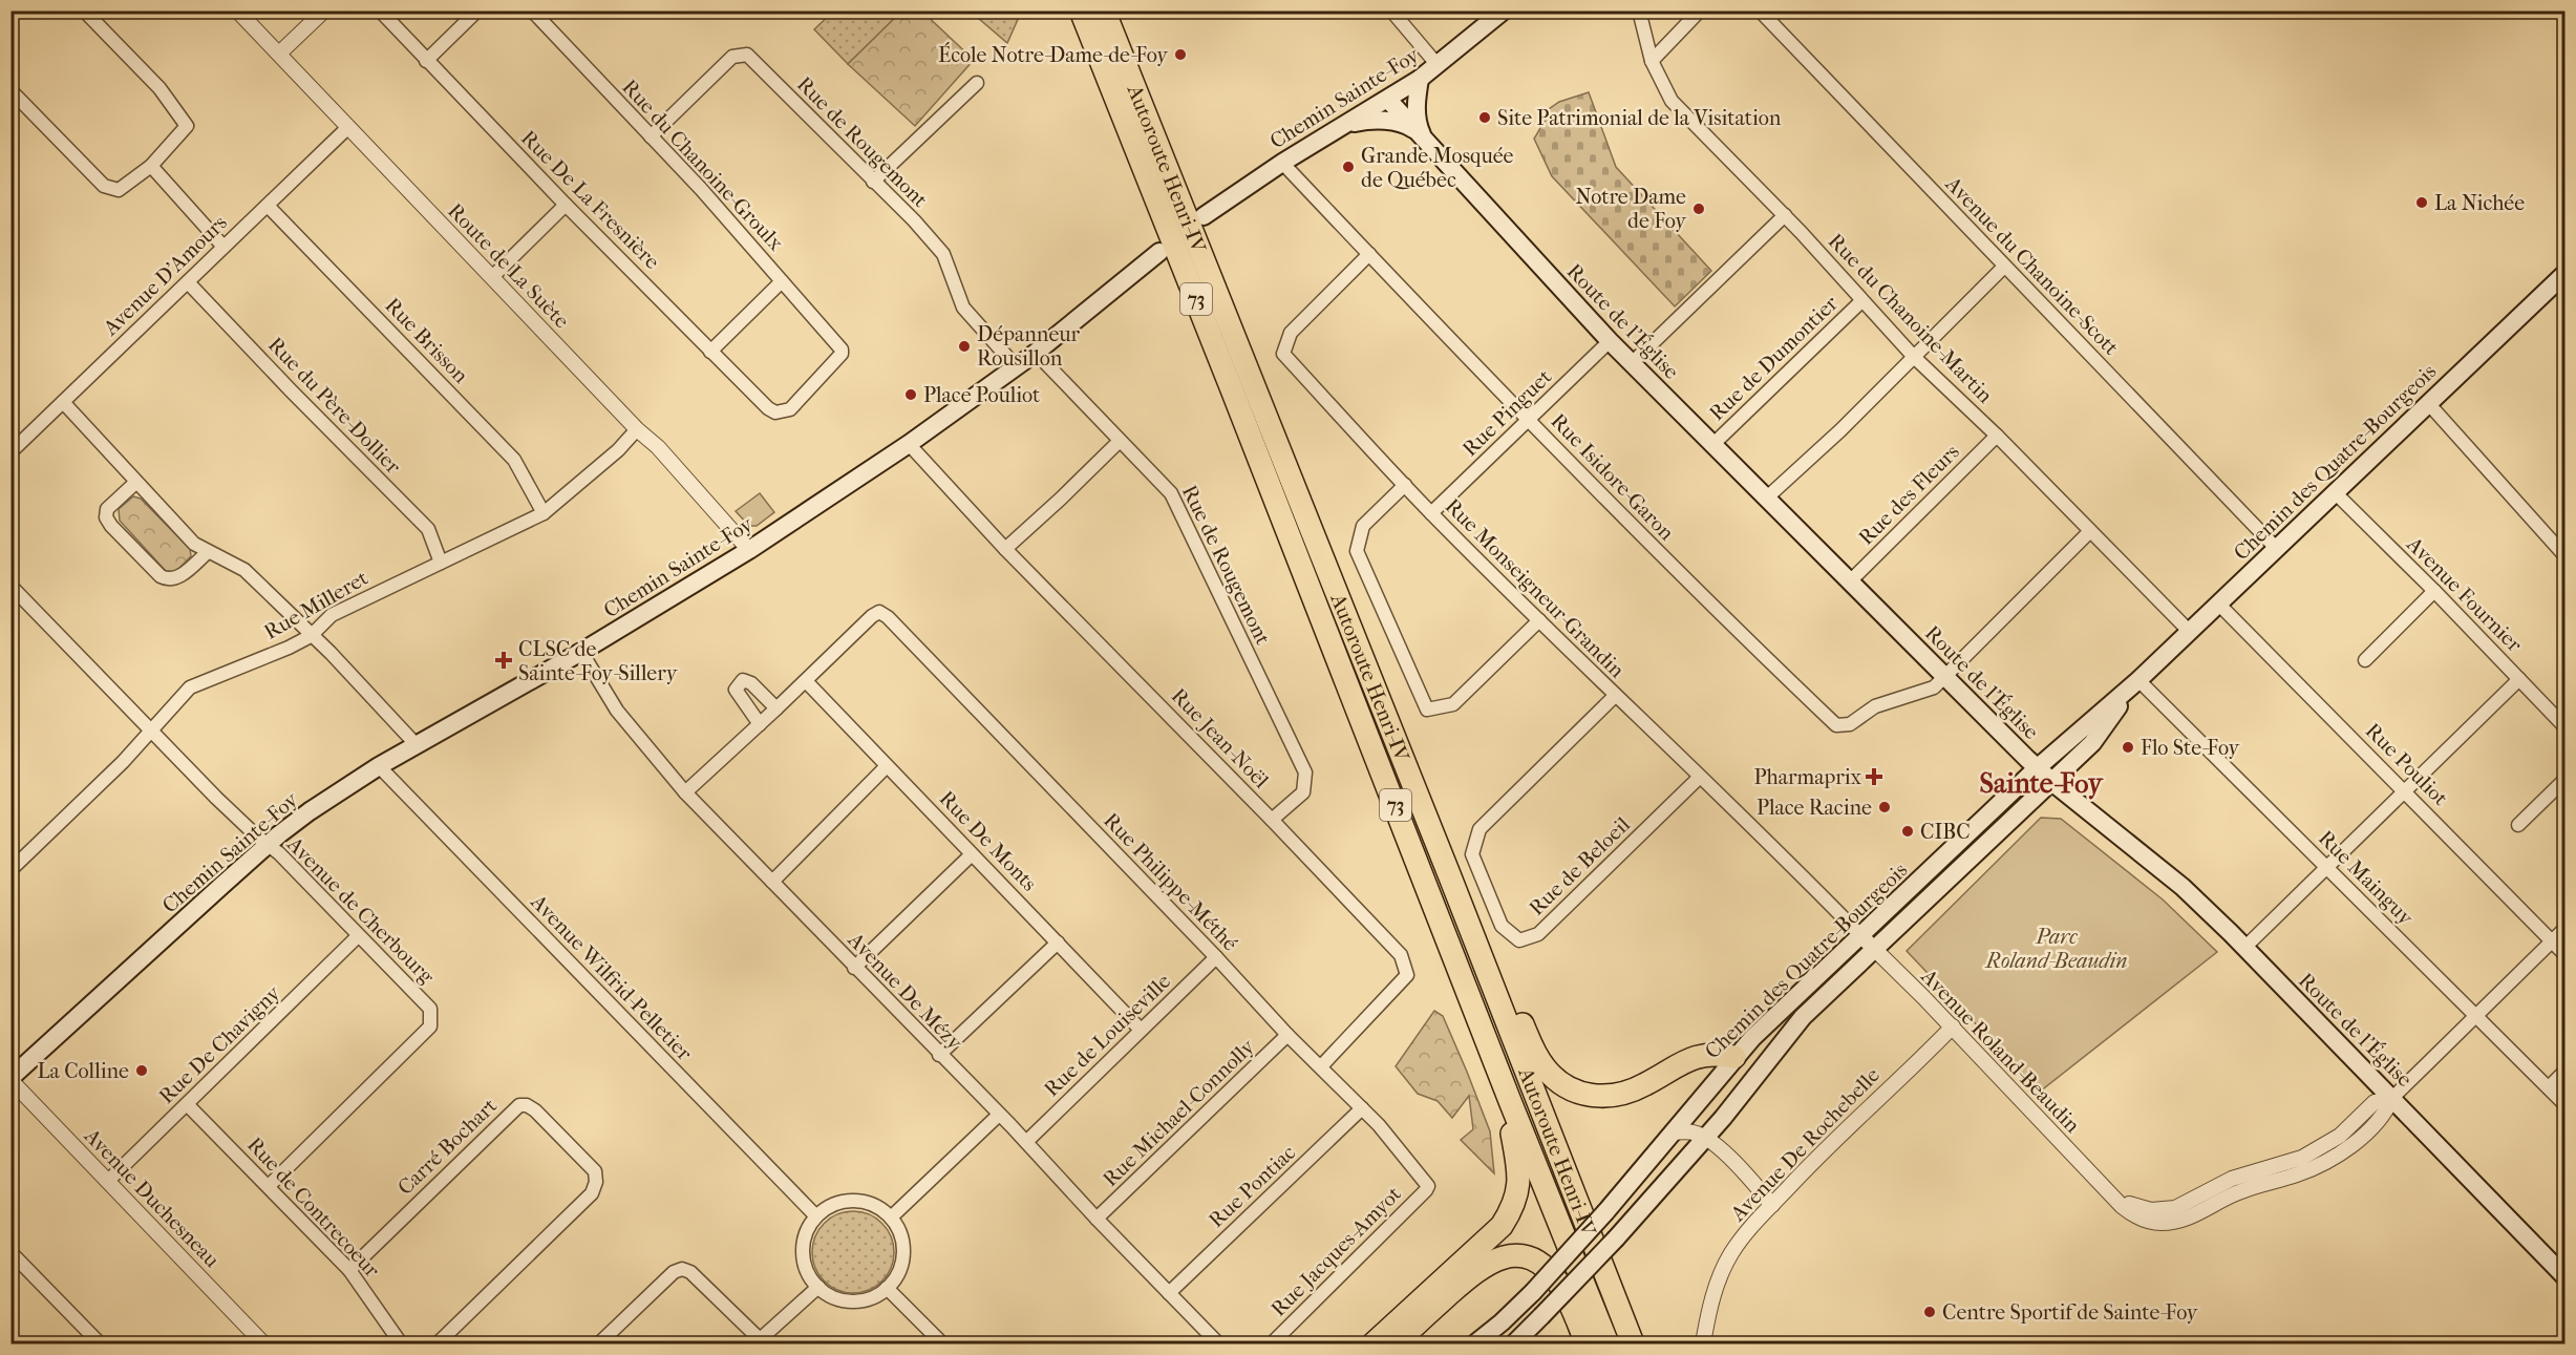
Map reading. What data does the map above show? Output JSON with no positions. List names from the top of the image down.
{
  "streets": {
    "highway": ["Autoroute Henri-IV", "73"],
    "main road": ["Chemin Sainte-Foy", "Route de l'Église", "Chemin des Quatre-Bourgeois"],
    "street": [
      "Rue de Rougemont",
      "Rue du Chanoine-Groulx",
      "Rue De La Fresnière",
      "Route de La Suète",
      "Avenue du Chanoine-Scott",
      "Avenue D'Amours",
      "Rue du Chanoine-Martin",
      "Rue Brisson",
      "Rue de Dumontier",
      "Rue du Père-Dollier",
      "Rue Pinguet",
      "Rue Isidore-Garon",
      "Rue des Fleurs",
      "Rue Monseigneur-Grandin",
      "Avenue Fournier",
      "Rue Milleret",
      "Rue Jean-Noël",
      "Rue Pouliot",
      "Rue De Monts",
      "Rue de Beloeil",
      "Rue Mainguy",
      "Rue Philippe-Méthé",
      "Avenue de Cherbourg",
      "Avenue Wilfrid-Pelletier",
      "Avenue De Mézy",
      "Rue de Louiseville",
      "Rue De Chavigny",
      "Avenue Roland-Beaudin",
      "Rue Michael-Connolly",
      "Avenue De Rochebelle",
      "Carré Bochart",
      "Rue Pontiac",
      "Avenue Duchesneau",
      "Rue de Contrecoeur",
      "Rue Jacques-Amyot"
    ]
  },
  "crossings": [
    ["Chemin Sainte-Foy", "Rue de Rougemont"],
    ["Chemin Sainte-Foy", "Route de La Suète"],
    ["Chemin Sainte-Foy", "Route de l'Église"],
    ["Chemin Sainte-Foy", "Rue Isidore-Garon"],
    ["Chemin Sainte-Foy", "Rue Jean-Noël"],
    ["Chemin Sainte-Foy", "Avenue de Cherbourg"],
    ["Chemin Sainte-Foy", "Avenue Wilfrid-Pelletier"],
    ["Chemin Sainte-Foy", "Avenue De Mézy"],
    ["Chemin Sainte-Foy", "Avenue Duchesneau"],
    ["Rue de Rougemont", "Rue du Chanoine-Groulx"],
    ["Rue de Rougemont", "Rue Jean-Noël"],
    ["Rue du Chanoine-Groulx", "Rue De La Fresnière"],
    ["Route de La Suète", "Avenue D'Amours"],
    ["Route de La Suète", "Rue Milleret"],
    ["Avenue du Chanoine-Scott", "Chemin des Quatre-Bourgeois"],
    ["Avenue D'Amours", "Rue Brisson"],
    ["Avenue D'Amours", "Rue du Père-Dollier"],
    ["Rue du Chanoine-Martin", "Rue de Dumontier"],
    ["Rue du Chanoine-Martin", "Chemin des Quatre-Bourgeois"],
    ["Rue du Chanoine-Martin", "Rue des Fleurs"],
    ["Route de l'Église", "Rue de Dumontier"],
    ["Route de l'Église", "Rue Pinguet"],
    ["Route de l'Église", "Chemin des Quatre-Bourgeois"],
    ["Route de l'Église", "Rue Isidore-Garon"],
    ["Route de l'Église", "Rue des Fleurs"],
    ["Route de l'Église", "Avenue Roland-Beaudin"],
    ["Rue Brisson", "Rue Milleret"],
    ["Rue du Père-Dollier", "Rue Milleret"],
    ["Rue Pinguet", "Rue Isidore-Garon"],
    ["Rue Pinguet", "Rue Monseigneur-Grandin"],
    ["Chemin des Quatre-Bourgeois", "Rue Monseigneur-Grandin"],
    ["Chemin des Quatre-Bourgeois", "Avenue Fournier"],
    ["Chemin des Quatre-Bourgeois", "Rue Pouliot"],
    ["Chemin des Quatre-Bourgeois", "Rue Mainguy"],
    ["Chemin des Quatre-Bourgeois", "Avenue Roland-Beaudin"],
    ["Rue Isidore-Garon", "Rue Monseigneur-Grandin"],
    ["Rue Monseigneur-Grandin", "Rue de Beloeil"],
    ["Rue Monseigneur-Grandin", "Avenue Roland-Beaudin"],
    ["Rue Milleret", "Avenue de Cherbourg"],
    ["Rue Jean-Noël", "Rue Philippe-Méthé"],
    ["Rue De Monts", "Rue Philippe-Méthé"],
    ["Rue De Monts", "Rue de Louiseville"],
    ["Rue Philippe-Méthé", "Rue de Louiseville"],
    ["Rue Philippe-Méthé", "Rue Michael-Connolly"],
    ["Rue Philippe-Méthé", "Rue Pontiac"],
    ["Rue Philippe-Méthé", "Rue Jacques-Amyot"],
    ["Avenue de Cherbourg", "Rue De Chavigny"],
    ["Avenue de Cherbourg", "Rue de Contrecoeur"],
    ["Avenue De Mézy", "Rue de Louiseville"],
    ["Avenue De Mézy", "Rue Michael-Connolly"],
    ["Avenue De Mézy", "Rue Pontiac"],
    ["Rue De Chavigny", "Avenue Duchesneau"],
    ["Rue De Chavigny", "Rue de Contrecoeur"],
    ["Avenue Roland-Beaudin", "Avenue De Rochebelle"],
    ["Carré Bochart", "Rue de Contrecoeur"]
  ],
  "districts": ["Sainte-Foy"],
  "parks": ["Parc Roland-Beaudin"],
  "places": {
    "other": [
      "École Notre-Dame-de-Foy",
      "Site Patrimonial de la Visitation",
      "Grande Mosquée de Québec",
      "La Nichée",
      "Notre Dame de Foy",
      "Dépanneur Rousillon",
      "Place Pouliot",
      "Flo Ste-Foy",
      "Place Racine",
      "CIBC",
      "La Colline",
      "Centre Sportif de Sainte-Foy"
    ],
    "health": ["CLSC de Sainte-Foy-Sillery", "Pharmaprix"]
  }
}
